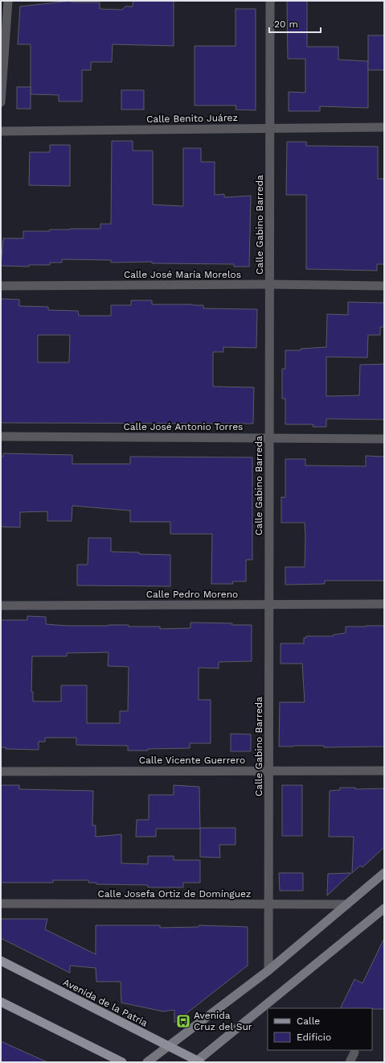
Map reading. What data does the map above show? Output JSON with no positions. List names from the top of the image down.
{
  "streets": {
    "main road": ["Avenida de la Patria"],
    "street": [
      "Calle Benito Juárez",
      "Calle Gabino Barreda",
      "Calle José María Morelos",
      "Calle José Antonio Torres",
      "Calle Pedro Moreno",
      "Calle Vicente Guerrero",
      "Calle Josefa Ortiz de Domínguez"
    ]
  },
  "crossings": [
    ["Calle Benito Juárez", "Calle Gabino Barreda"],
    ["Calle Gabino Barreda", "Calle José María Morelos"],
    ["Calle Gabino Barreda", "Calle José Antonio Torres"],
    ["Calle Gabino Barreda", "Calle Pedro Moreno"],
    ["Calle Gabino Barreda", "Calle Vicente Guerrero"],
    ["Calle Gabino Barreda", "Calle Josefa Ortiz de Domínguez"]
  ],
  "places": {
    "bus stop": ["Avenida Cruz del Sur"]
  },
  "legend": ["Calle", "Edificio"],
  "scale_bar": "20 m"
}
